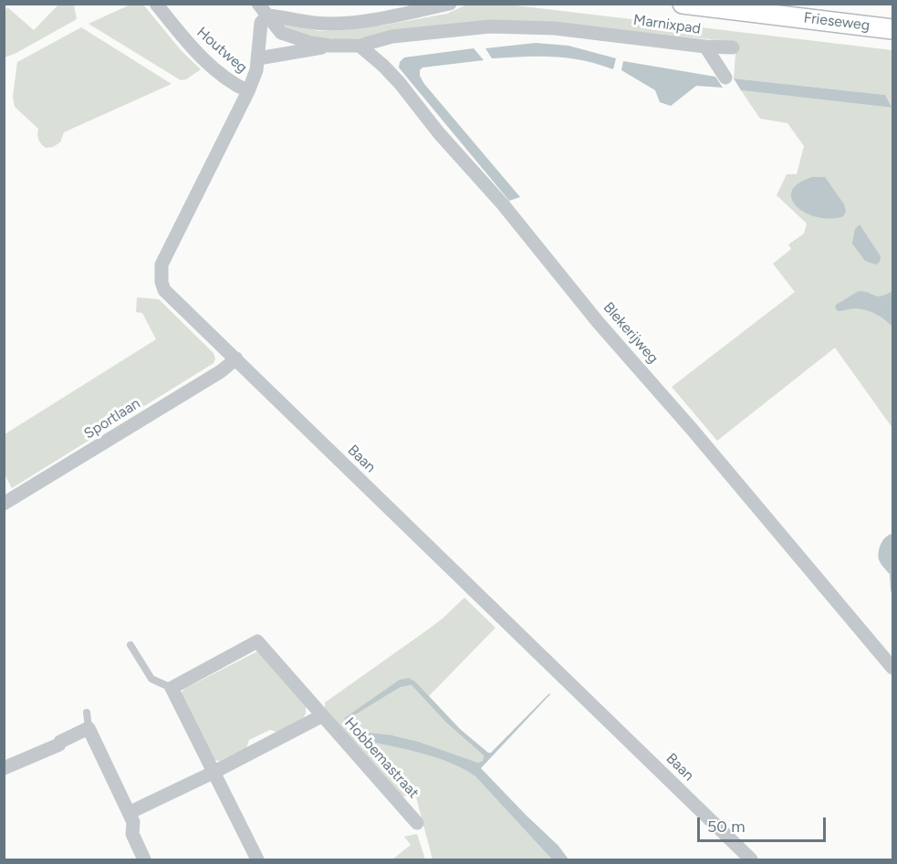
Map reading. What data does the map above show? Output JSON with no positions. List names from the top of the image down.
{
  "streets": {
    "main road": ["Frieseweg"],
    "street": [
      "Marnixpad",
      "Houtweg",
      "Blekerijweg",
      "Sportlaan",
      "Baan",
      "Hobbemastraat"
    ]
  },
  "crossings": [
    ["Marnixpad", "Blekerijweg"],
    ["Houtweg", "Baan"],
    ["Sportlaan", "Baan"]
  ],
  "scale_bar": "50 m"
}
